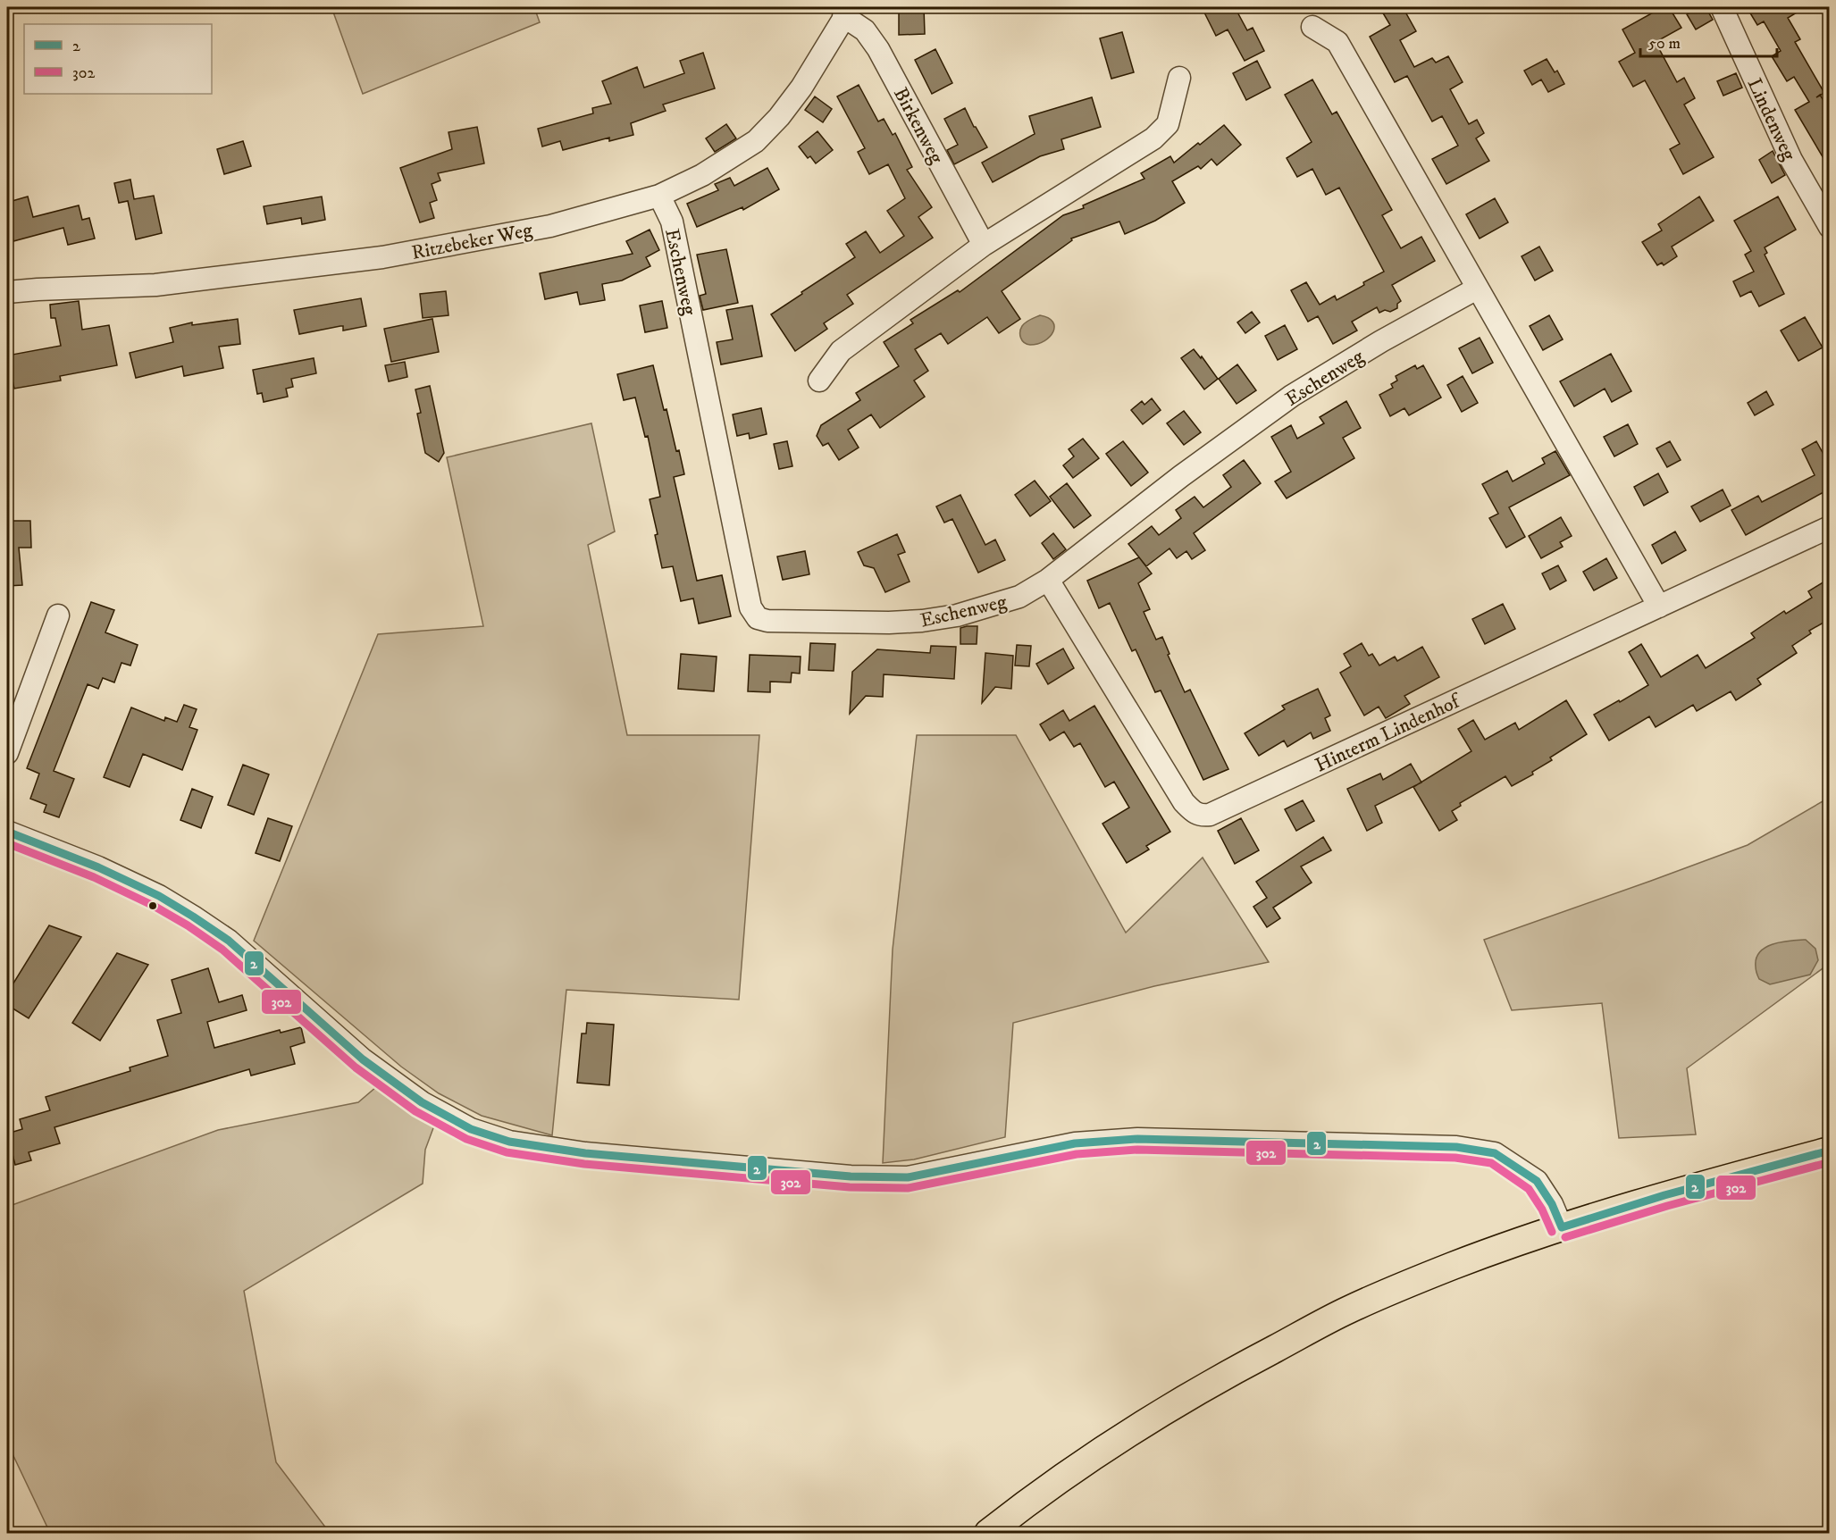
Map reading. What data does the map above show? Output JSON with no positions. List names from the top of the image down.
{
  "streets": {
    "street": [
      "Lindenweg",
      "Birkenweg",
      "Ritzebeker Weg",
      "Eschenweg",
      "Hinterm Lindenhof"
    ]
  },
  "crossings": [
    ["Birkenweg", "Ritzebeker Weg"],
    ["Ritzebeker Weg", "Eschenweg"],
    ["Eschenweg", "Hinterm Lindenhof"]
  ],
  "lines": ["transit line 2", "transit line 302"],
  "legend": ["2", "302"],
  "scale_bar": "50 m"
}
